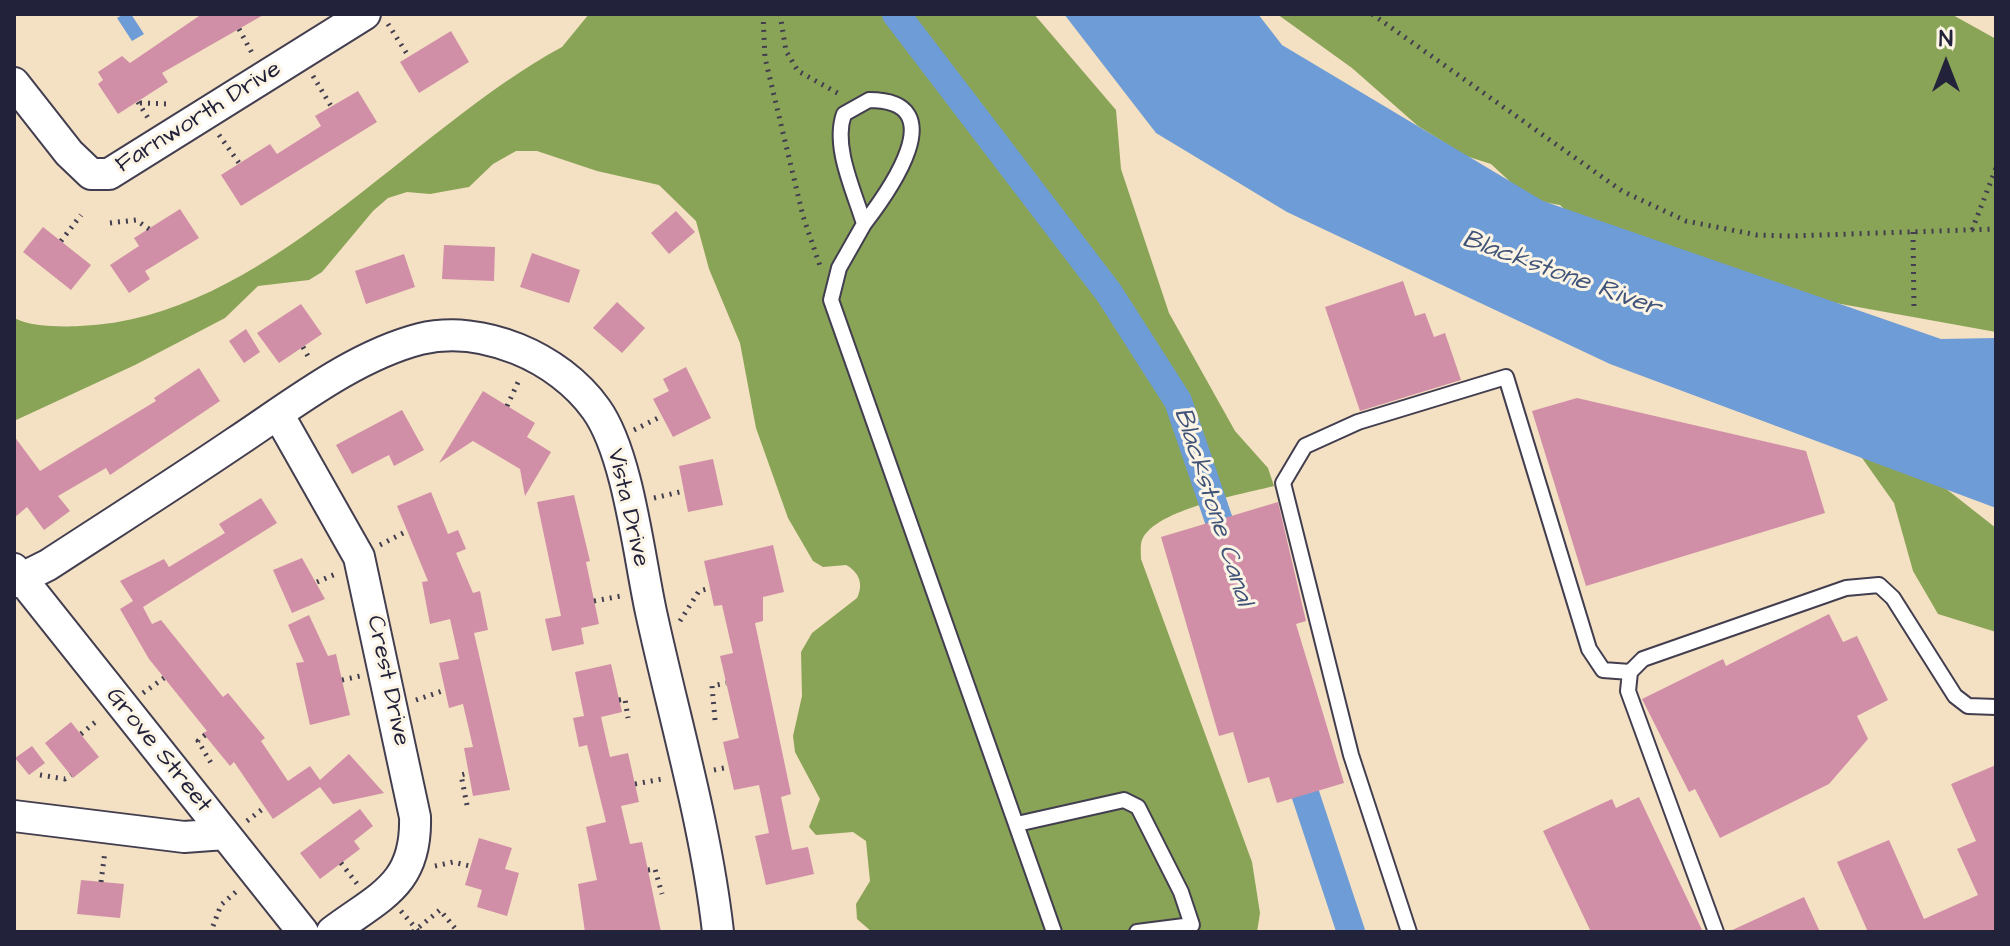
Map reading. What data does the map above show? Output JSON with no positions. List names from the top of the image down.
{
  "streets": {
    "street": [
      "Farnworth Drive",
      "Vista Drive",
      "Crest Drive",
      "Grove Street"
    ]
  },
  "crossings": [
    ["Vista Drive", "Crest Drive"],
    ["Vista Drive", "Grove Street"]
  ],
  "water": ["Blackstone River", "Blackstone Canal"],
  "north": "top"
}
